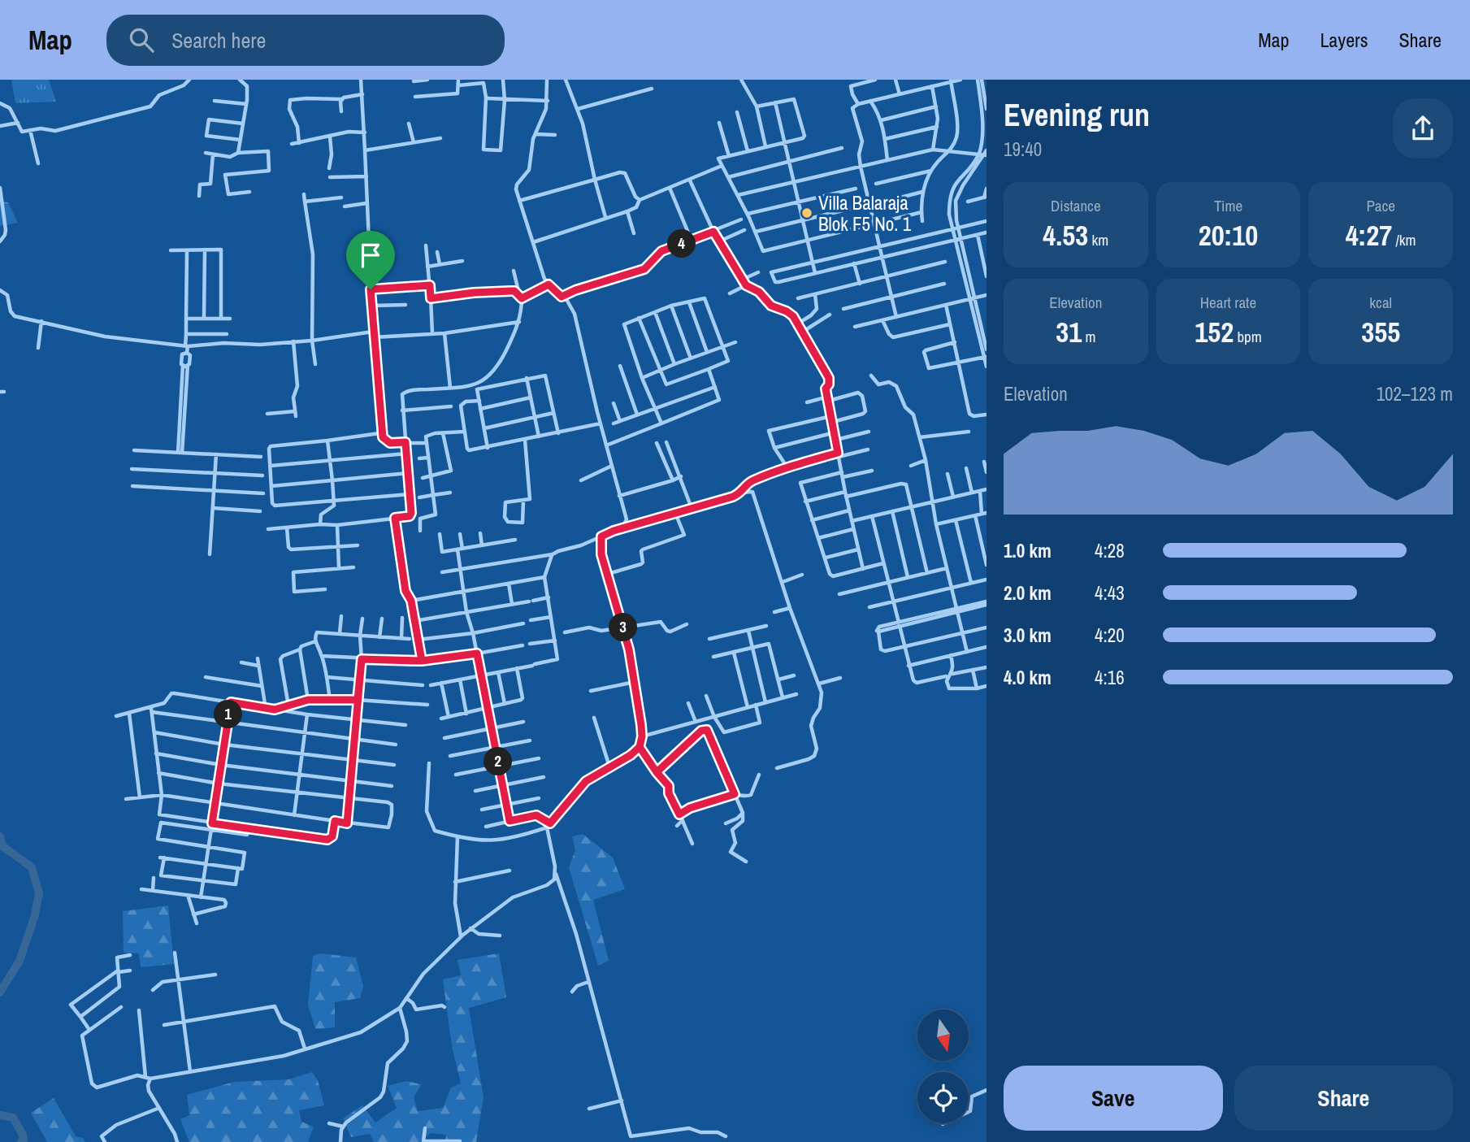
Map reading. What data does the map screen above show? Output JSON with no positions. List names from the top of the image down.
{
  "places": ["Villa Balaraja Blok F5 No. 1"],
  "north": "bottom",
  "page": {
    "header": "Map",
    "search": "Search here",
    "nav": ["Map", "Layers", "Share"],
    "heading": ["Evening run", "19:40"],
    "stats": [
      ["Distance", "4.53 km"],
      ["Time", "20:10"],
      ["Pace", "4:27 /km"],
      ["Elevation", "31 m"],
      ["Heart rate", "152 bpm"],
      ["kcal", "355"]
    ],
    "pins": [
      "4",
      "3",
      "1",
      "2"
    ],
    "chart": ["Elevation", "102–123 m"],
    "list": [
      {
        "name": "1.0 km",
        "note": "4:28"
      },
      {
        "name": "2.0 km",
        "note": "4:43"
      },
      {
        "name": "3.0 km",
        "note": "4:20"
      },
      {
        "name": "4.0 km",
        "note": "4:16"
      }
    ],
    "buttons": ["Save", "Share"]
  }
}
